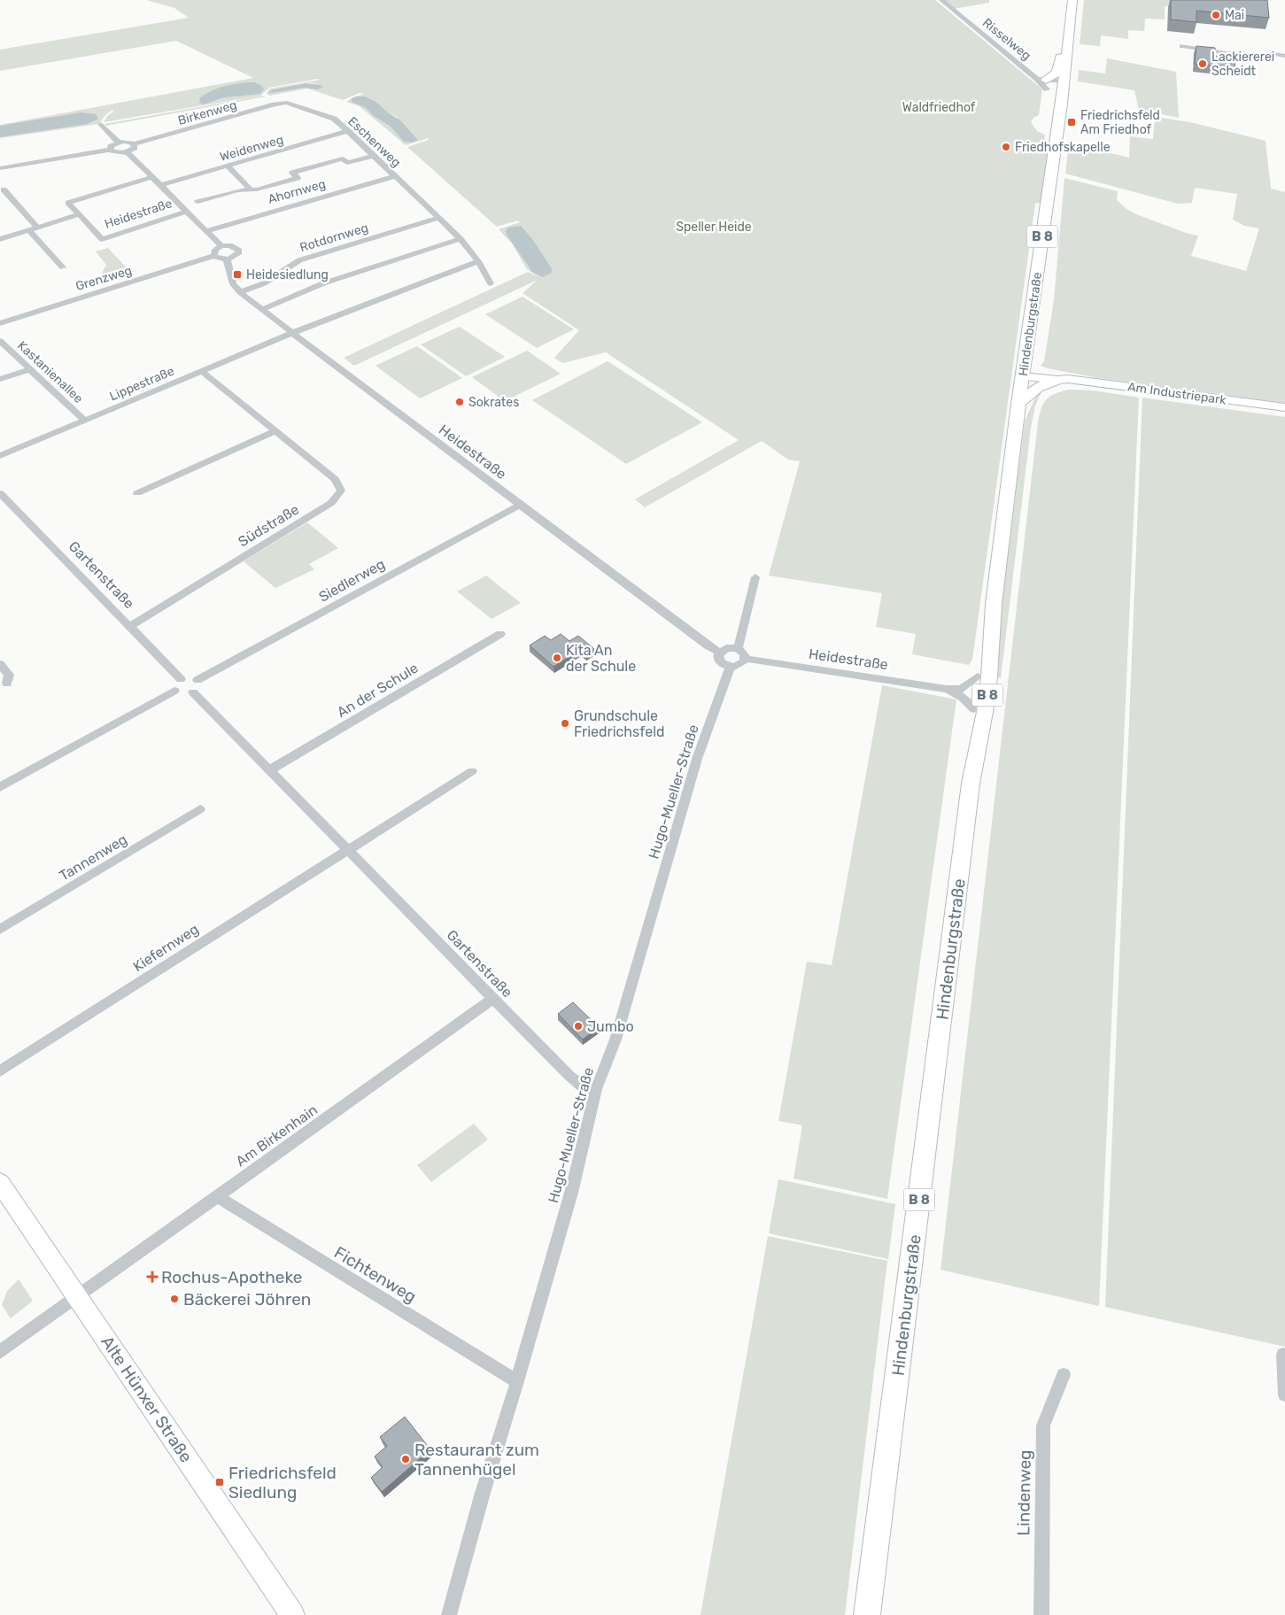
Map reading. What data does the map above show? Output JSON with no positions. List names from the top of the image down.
{
  "streets": {
    "main road": ["B 8", "Hindenburgstraße"],
    "street": [
      "Risselweg",
      "Birkenweg",
      "Eschenweg",
      "Weidenweg",
      "Ahornweg",
      "Heidestraße",
      "Rotdornweg",
      "Grenzweg",
      "Kastanienallee",
      "Lippestraße",
      "Am Industriepark",
      "Südstraße",
      "Gartenstraße",
      "Siedlerweg",
      "An der Schule",
      "Hugo-Mueller-Straße",
      "Tannenweg",
      "Kiefernweg",
      "Am Birkenhain",
      "Fichtenweg",
      "Alte Hünxer Straße",
      "Lindenweg"
    ]
  },
  "crossings": [
    ["Risselweg", "Hindenburgstraße"],
    ["Birkenweg", "Eschenweg"],
    ["Eschenweg", "Weidenweg"],
    ["Eschenweg", "Ahornweg"],
    ["Eschenweg", "Rotdornweg"],
    ["Weidenweg", "Heidestraße"],
    ["Ahornweg", "Heidestraße"],
    ["Heidestraße", "Rotdornweg"],
    ["Heidestraße", "Hindenburgstraße"],
    ["Heidestraße", "Lippestraße"],
    ["Heidestraße", "Siedlerweg"],
    ["Heidestraße", "Hugo-Mueller-Straße"],
    ["Hindenburgstraße", "Am Industriepark"],
    ["Kastanienallee", "Lippestraße"],
    ["Lippestraße", "Südstraße"],
    ["Südstraße", "Gartenstraße"],
    ["Gartenstraße", "Siedlerweg"],
    ["Gartenstraße", "An der Schule"],
    ["Gartenstraße", "Hugo-Mueller-Straße"],
    ["Gartenstraße", "Kiefernweg"],
    ["Gartenstraße", "Am Birkenhain"],
    ["Hugo-Mueller-Straße", "Fichtenweg"],
    ["Am Birkenhain", "Fichtenweg"],
    ["Am Birkenhain", "Alte Hünxer Straße"]
  ],
  "parks": ["Waldfriedhof", "Speller Heide"],
  "places": {
    "other": [
      "Mai",
      "Lackiererei Scheidt",
      "Friedhofskapelle",
      "Sokrates",
      "Kita An der Schule",
      "Grundschule Friedrichsfeld",
      "Jumbo",
      "Bäckerei Jöhren",
      "Restaurant zum Tannenhügel"
    ],
    "transit": ["Friedrichsfeld Am Friedhof", "Heidesiedlung", "Friedrichsfeld Siedlung"],
    "health": ["Rochus-Apotheke"]
  }
}
